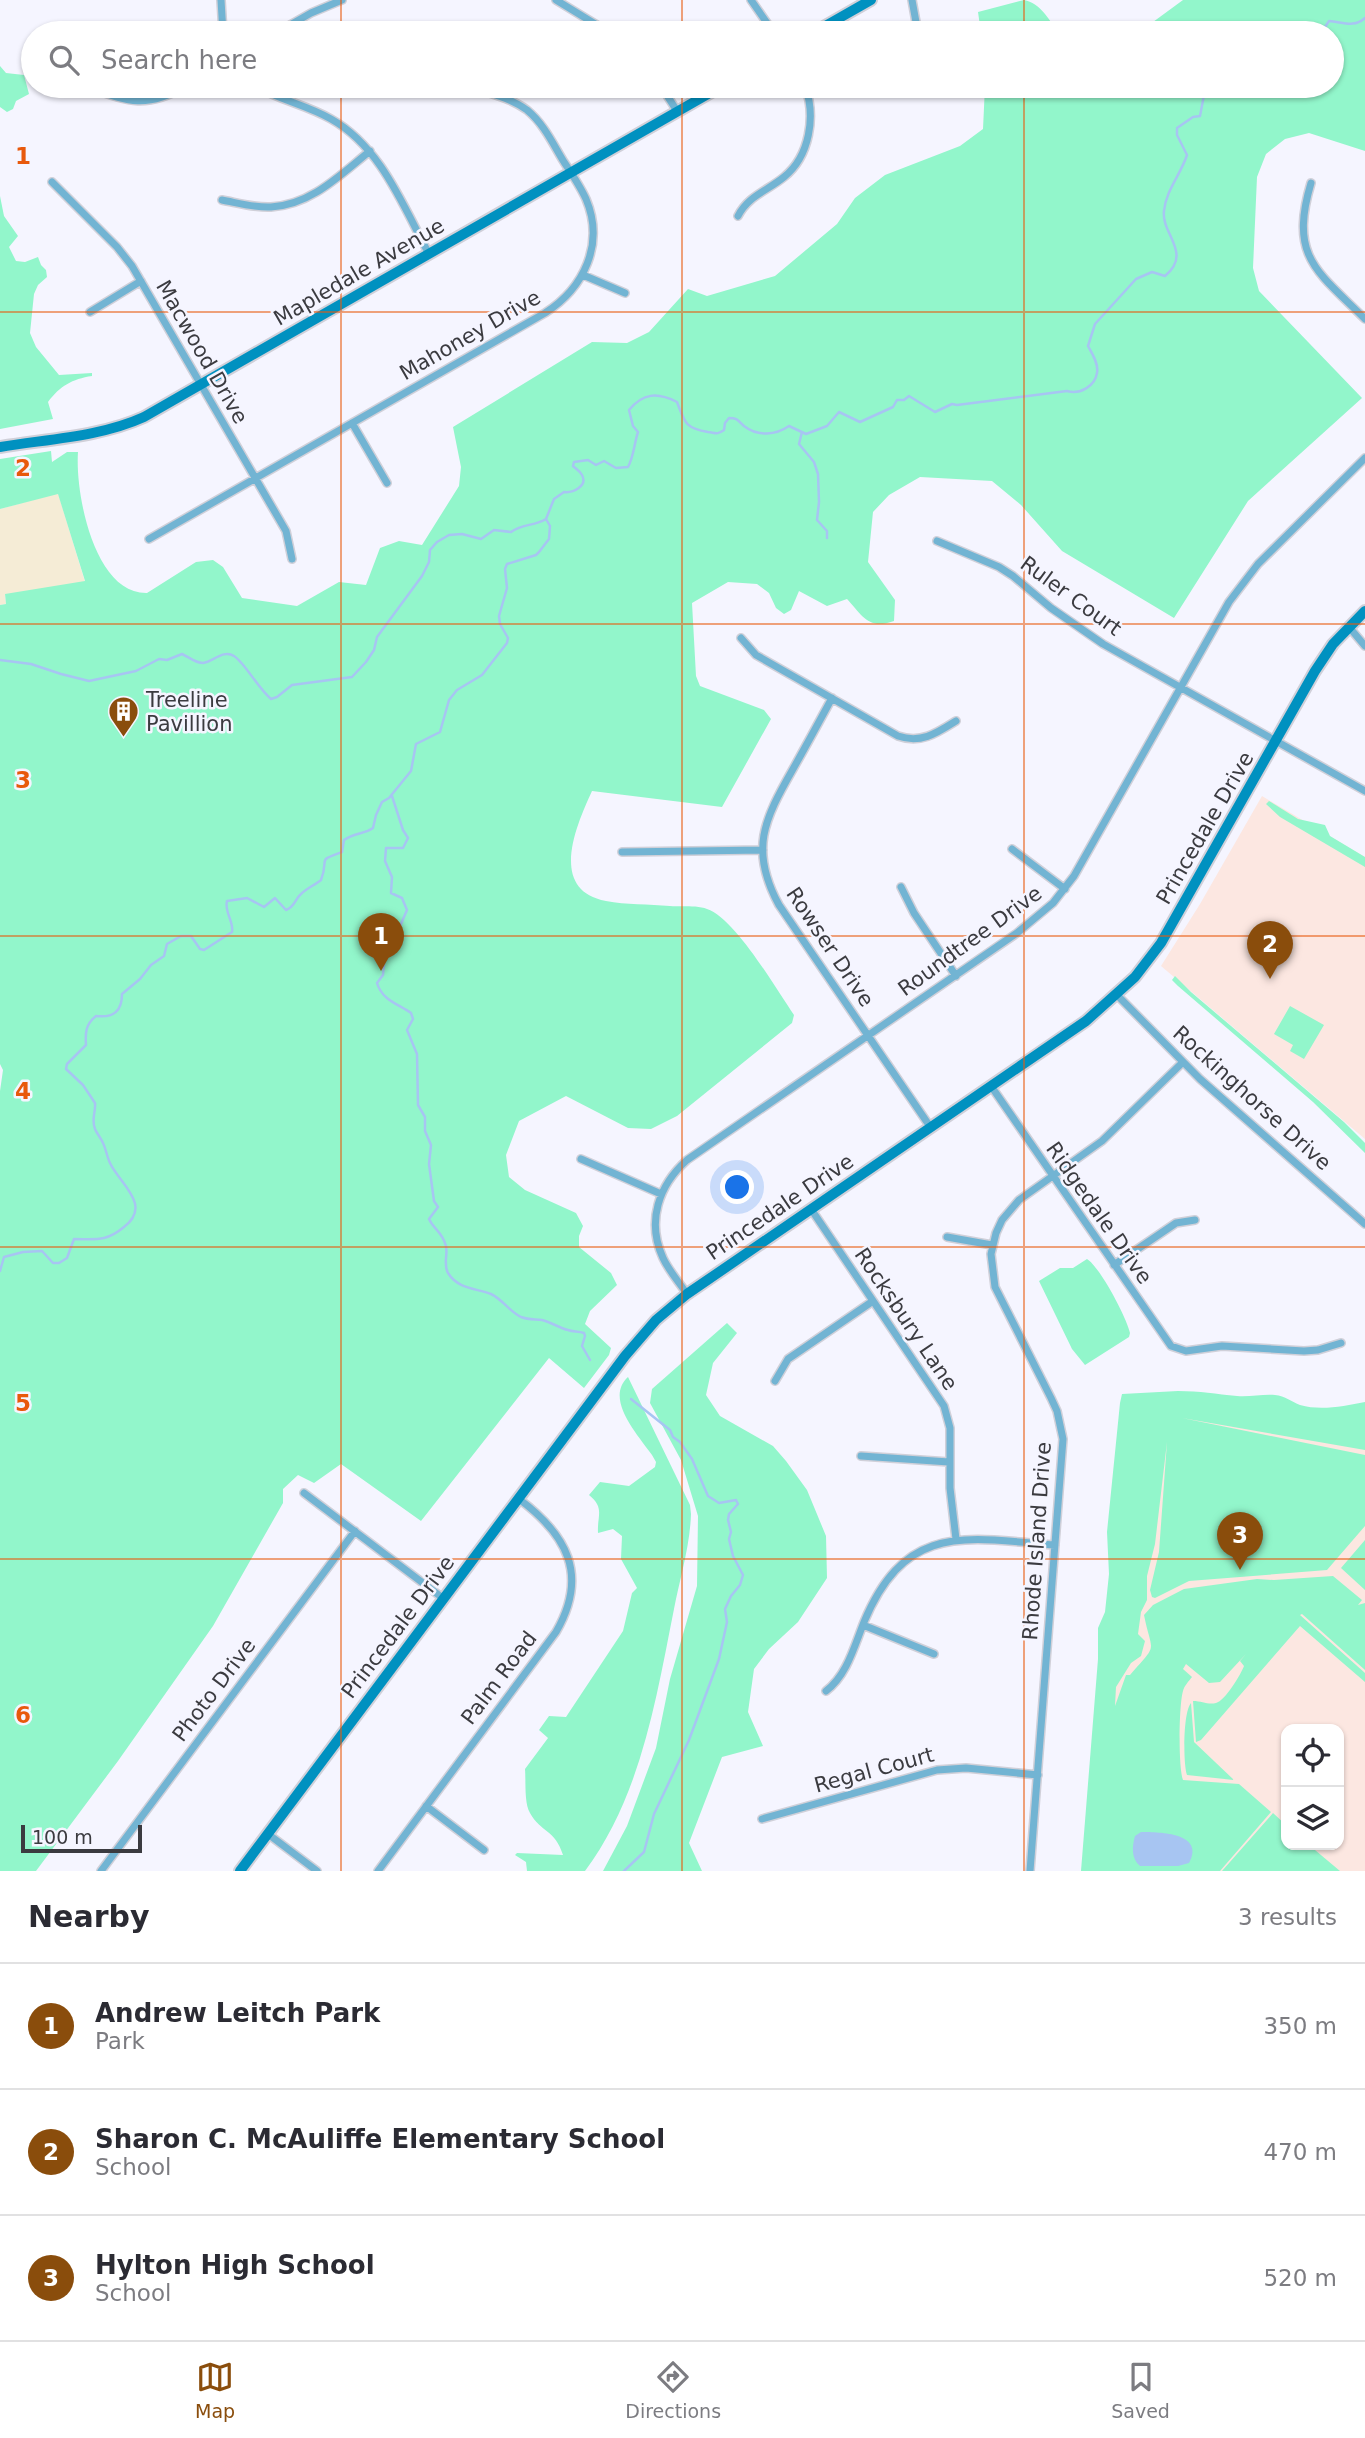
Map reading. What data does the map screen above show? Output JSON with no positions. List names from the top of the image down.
{
  "streets": {
    "street": [
      "Mapledale Avenue",
      "Mahoney Drive",
      "Macwood Drive",
      "Ruler Court",
      "Princedale Drive",
      "Roundtree Drive",
      "Rowser Drive",
      "Rockinghorse Drive",
      "Ridgedale Drive",
      "Rocksbury Lane",
      "Rhode Island Drive",
      "Palm Road",
      "Photo Drive",
      "Regal Court"
    ]
  },
  "crossings": [
    ["Mapledale Avenue", "Mahoney Drive"],
    ["Mapledale Avenue", "Macwood Drive"],
    ["Mahoney Drive", "Macwood Drive"],
    ["Ruler Court", "Princedale Drive"],
    ["Ruler Court", "Roundtree Drive"],
    ["Princedale Drive", "Roundtree Drive"],
    ["Princedale Drive", "Rowser Drive"],
    ["Princedale Drive", "Rockinghorse Drive"],
    ["Princedale Drive", "Ridgedale Drive"],
    ["Princedale Drive", "Rocksbury Lane"],
    ["Princedale Drive", "Palm Road"],
    ["Roundtree Drive", "Rowser Drive"],
    ["Rockinghorse Drive", "Rhode Island Drive"],
    ["Ridgedale Drive", "Rhode Island Drive"],
    ["Rhode Island Drive", "Regal Court"]
  ],
  "places": {
    "building": ["Treeline Pavillion"]
  },
  "scale_bar": "100 m",
  "page": {
    "search": "Search here",
    "pins": ["1", "2", "3"],
    "scale": "100 m",
    "heading": ["Nearby", "3 results"],
    "list": [
      {
        "mark": "1",
        "name": "Andrew Leitch Park",
        "note": "Park",
        "value": "350 m"
      },
      {
        "mark": "2",
        "name": "Sharon C. McAuliffe Elementary School",
        "note": "School",
        "value": "470 m"
      },
      {
        "mark": "3",
        "name": "Hylton High School",
        "note": "School",
        "value": "520 m"
      }
    ],
    "nav": ["Map", "Directions", "Saved"]
  },
  "grid": {
    "rows": [
      "1",
      "2",
      "3",
      "4",
      "5",
      "6"
    ]
  }
}
